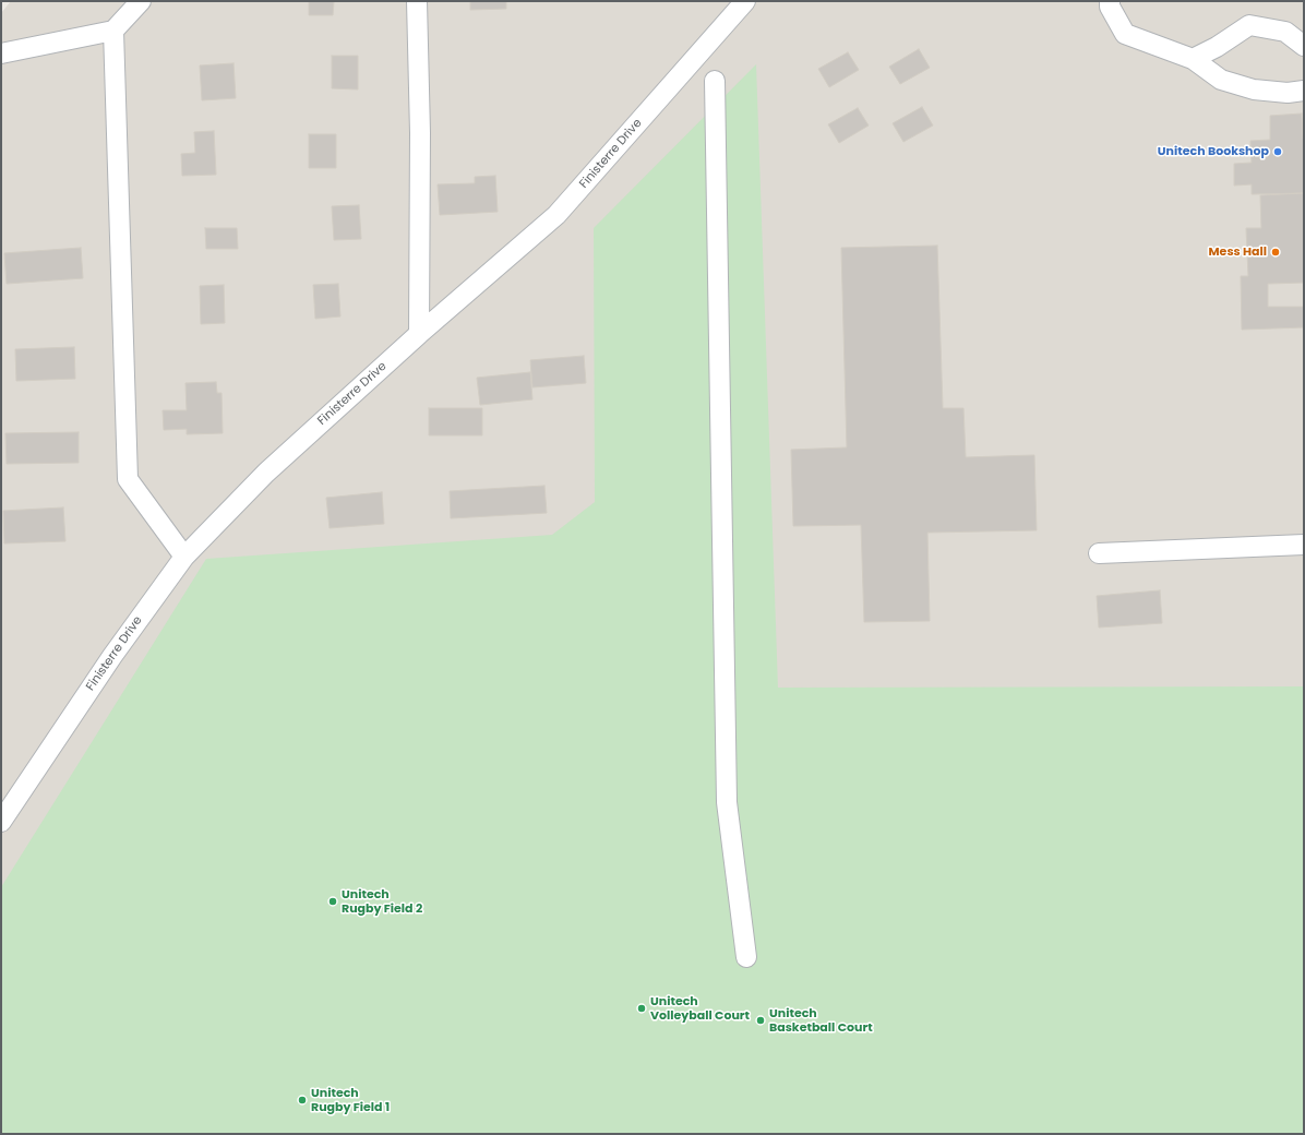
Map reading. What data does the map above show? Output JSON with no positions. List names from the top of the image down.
{
  "streets": {
    "street": ["Finisterre Drive"]
  },
  "places": [
    "Unitech Bookshop",
    "Mess Hall",
    "Unitech Rugby Field 2",
    "Unitech Volleyball Court",
    "Unitech Basketball Court",
    "Unitech Rugby Field 1"
  ]
}
